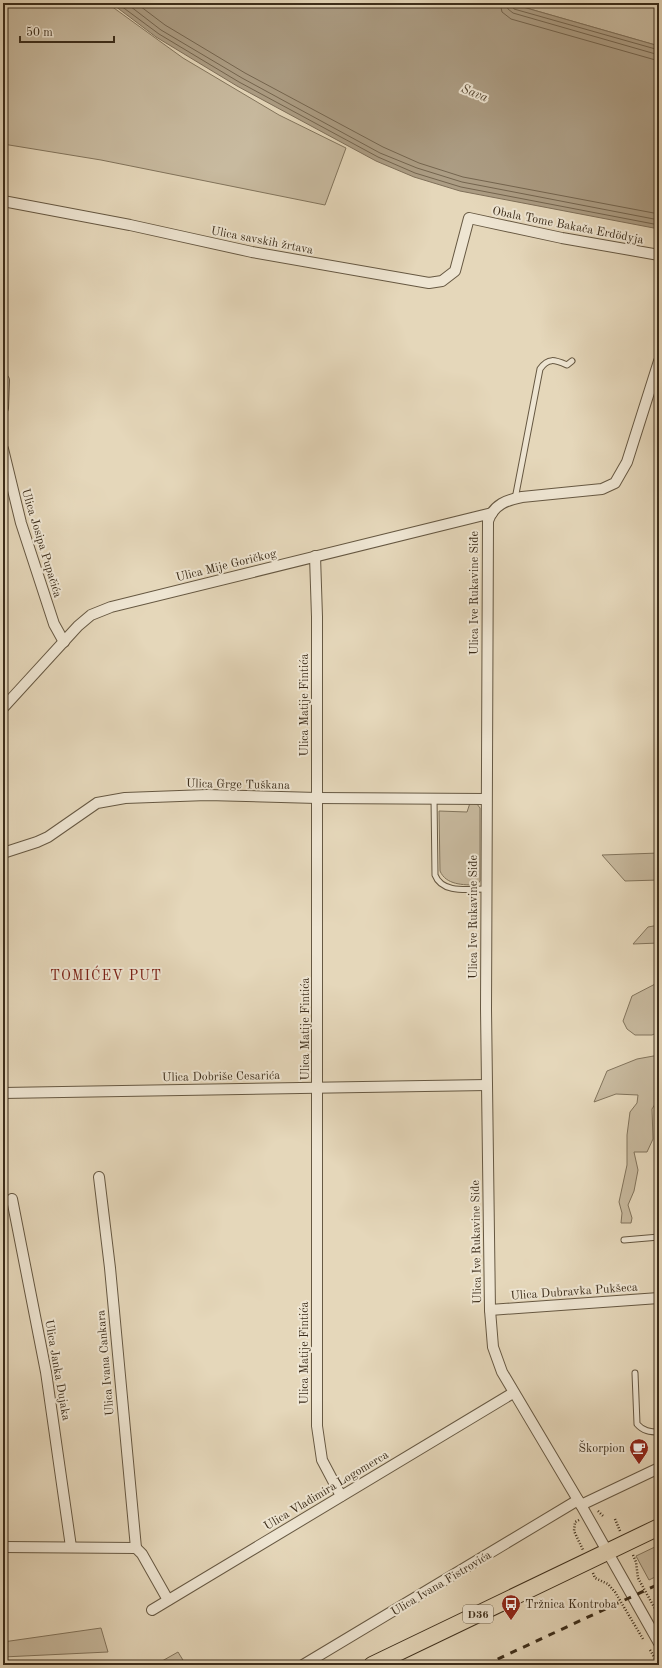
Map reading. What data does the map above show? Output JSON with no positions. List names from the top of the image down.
{
  "streets": {
    "main road": ["D36"],
    "street": [
      "Obala Tome Bakača Erdödyja",
      "Ulica savskih žrtava",
      "Ulica Josipa Pupačića",
      "Ulica Mije Goričkog",
      "Ulica Ive Rukavine Siđe",
      "Ulica Matije Fintića",
      "Ulica Grge Tuškana",
      "Ulica Dobriše Cesarića",
      "Ulica Dubravka Pukšeca",
      "Ulica Ivana Cankara",
      "Ulica Janka Dujaka",
      "Ulica Vladimira Logomerca",
      "Ulica Ivana Fistrovića"
    ]
  },
  "crossings": [
    ["Obala Tome Bakača Erdödyja", "Ulica savskih žrtava"],
    ["Ulica Josipa Pupačića", "Ulica Mije Goričkog"],
    ["Ulica Mije Goričkog", "Ulica Ive Rukavine Siđe"],
    ["Ulica Mije Goričkog", "Ulica Matije Fintića"],
    ["Ulica Ive Rukavine Siđe", "Ulica Grge Tuškana"],
    ["Ulica Ive Rukavine Siđe", "Ulica Dobriše Cesarića"],
    ["Ulica Ive Rukavine Siđe", "Ulica Dubravka Pukšeca"],
    ["Ulica Ive Rukavine Siđe", "Ulica Vladimira Logomerca"],
    ["Ulica Ive Rukavine Siđe", "Ulica Ivana Fistrovića"],
    ["Ulica Ive Rukavine Siđe", "D36"],
    ["Ulica Matije Fintića", "Ulica Grge Tuškana"],
    ["Ulica Matije Fintića", "Ulica Dobriše Cesarića"],
    ["Ulica Matije Fintića", "Ulica Vladimira Logomerca"]
  ],
  "districts": ["TOMIĆEV PUT"],
  "water": ["Sava"],
  "places": {
    "cafe": ["Škorpion"],
    "bus stop": ["Tržnica Kontroba"]
  },
  "scale_bar": "50 m"
}
